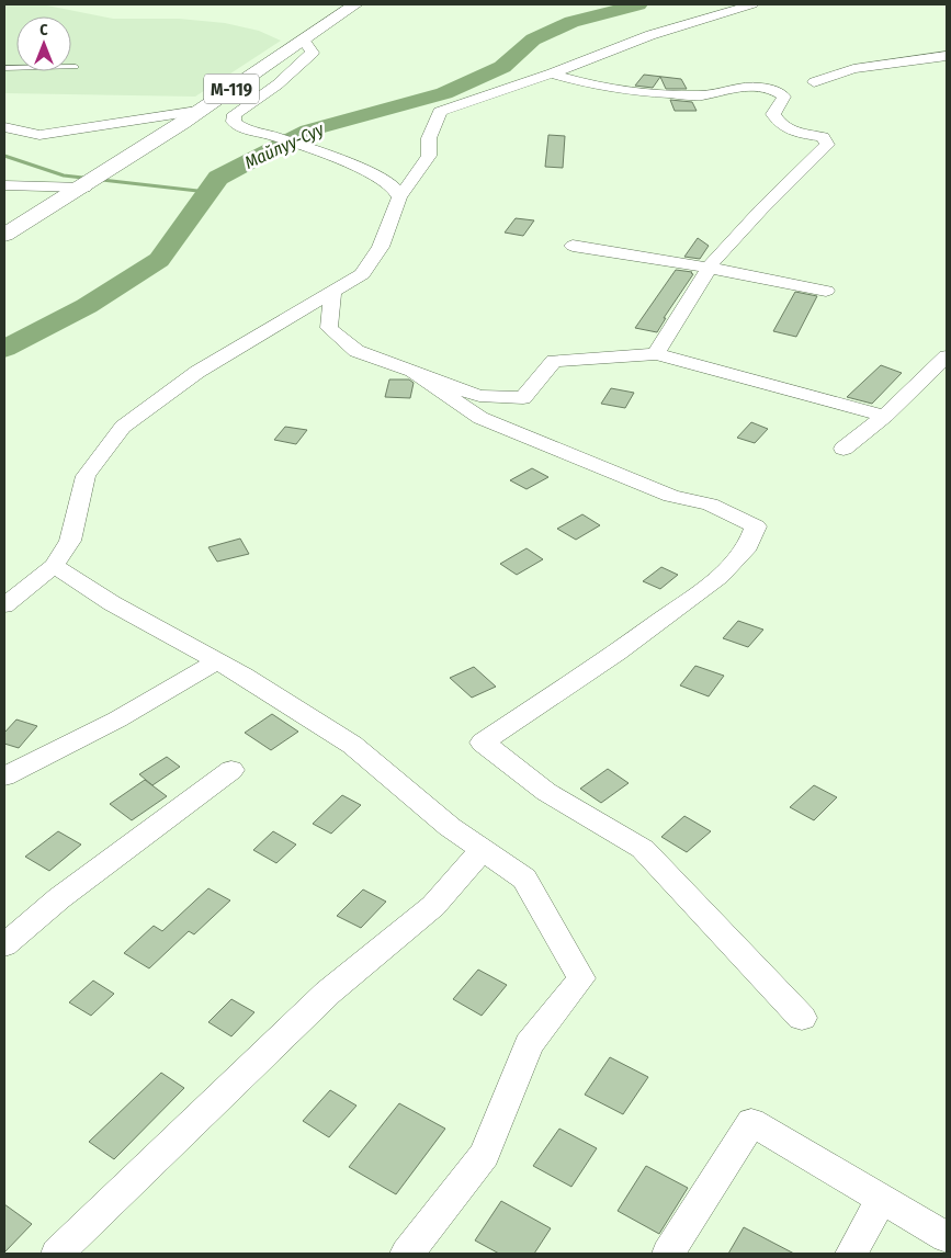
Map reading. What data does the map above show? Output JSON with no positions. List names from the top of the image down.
{
  "streets": {
    "main road": ["М-119"]
  },
  "water": ["Майлуу-Суу"],
  "north": "top"
}
